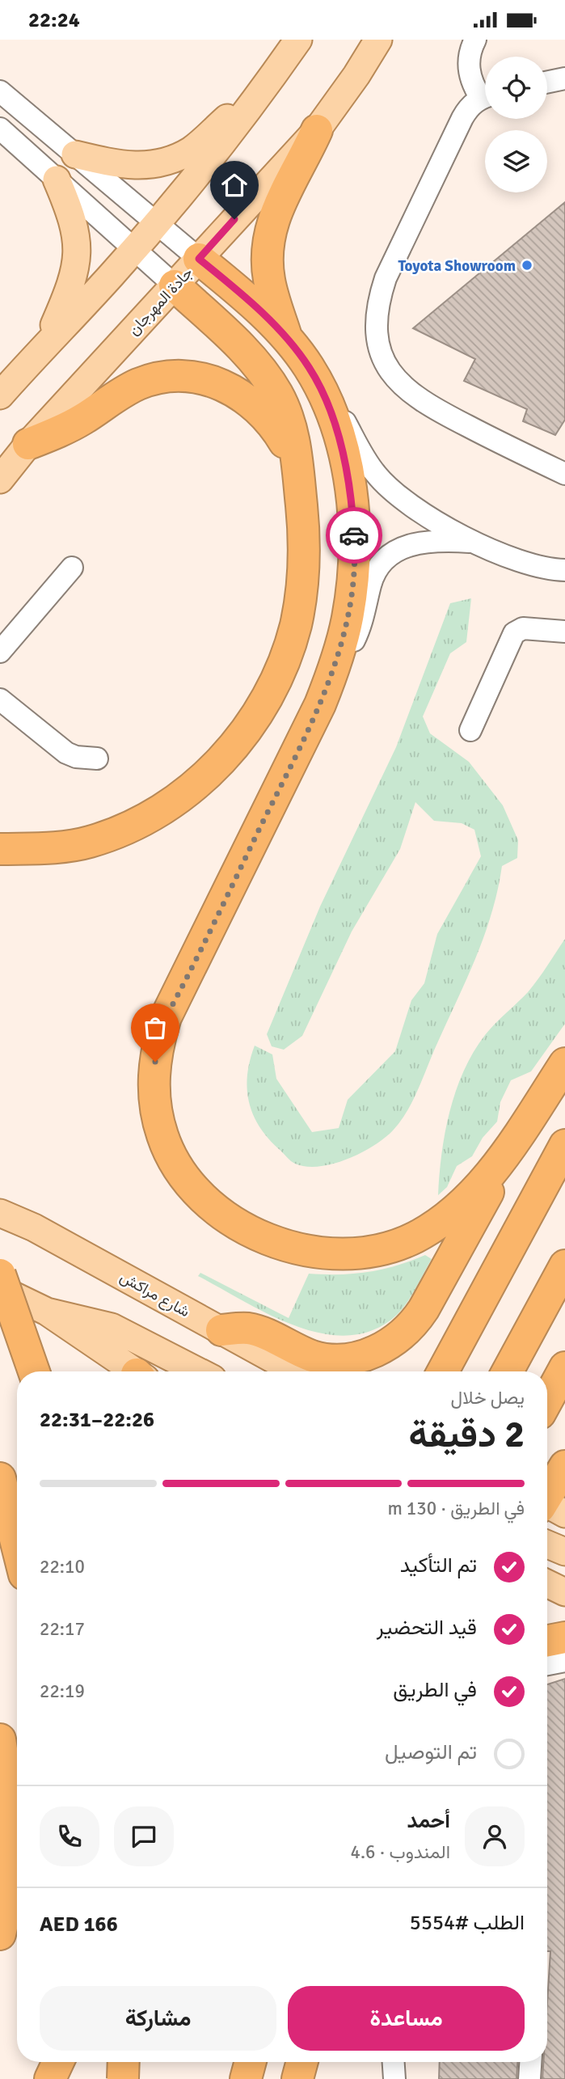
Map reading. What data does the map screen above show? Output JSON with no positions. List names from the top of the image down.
{
  "streets": {
    "main road": ["جادة المهرجان", "شارع مراكش"]
  },
  "places": ["Toyota Showroom"],
  "page": {
    "status": "22:24",
    "heading": ["2 دقيقة", "يصل خلال", "22:26–22:31"],
    "panel": [
      "أحمد",
      "المندوب · 4.6",
      "الطلب #5554",
      "AED 166"
    ],
    "bar": "في الطريق · 130 m",
    "list": [
      ["تم التأكيد", "22:10"],
      ["قيد التحضير", "22:17"],
      ["في الطريق", "22:19"],
      "تم التوصيل"
    ],
    "buttons": ["مساعدة", "مشاركة"]
  }
}
